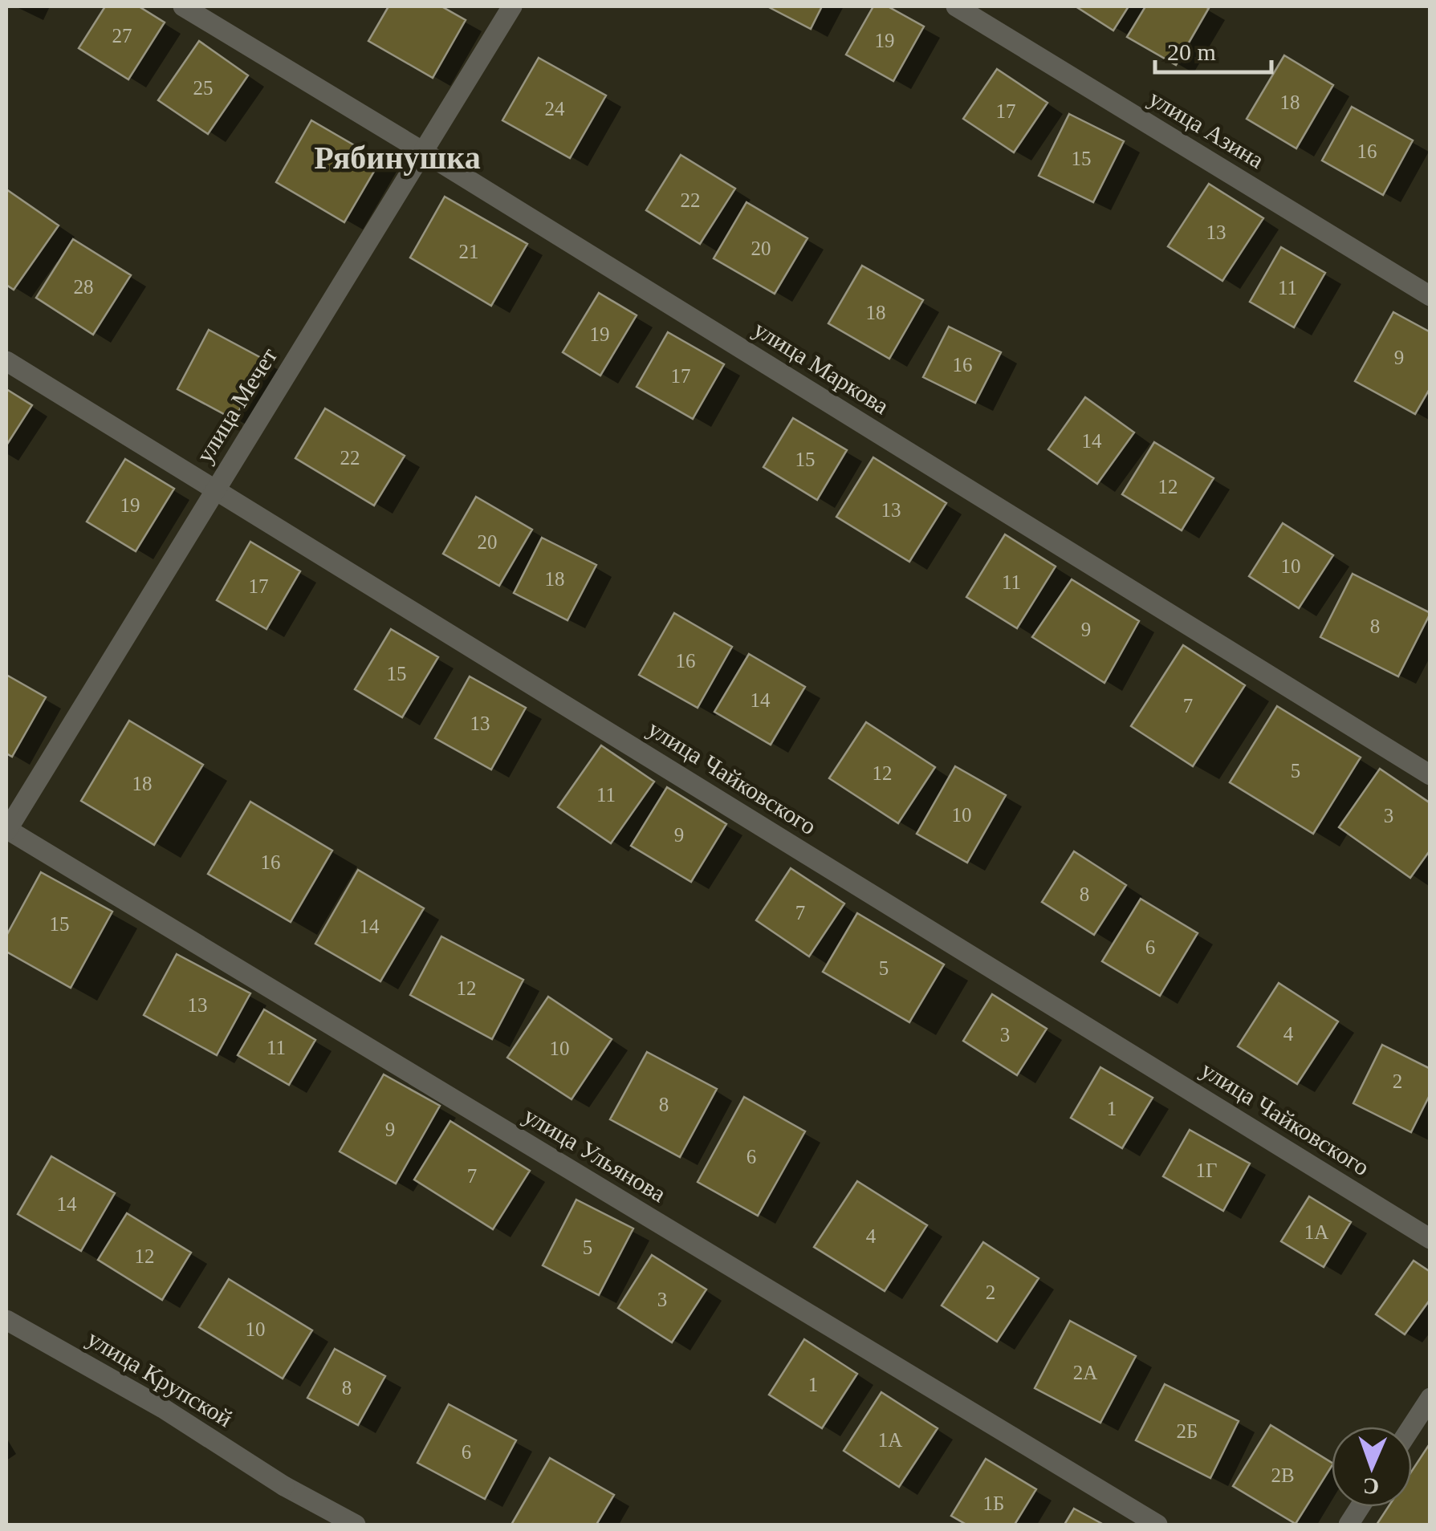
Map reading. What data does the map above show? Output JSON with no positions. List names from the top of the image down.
{
  "streets": {
    "street": [
      "улица Азина",
      "улица Маркова",
      "улица Мечет",
      "улица Чайковского",
      "улица Ульянова",
      "улица Крупской"
    ]
  },
  "crossings": [
    ["улица Маркова", "улица Мечет"],
    ["улица Мечет", "улица Чайковского"],
    ["улица Мечет", "улица Ульянова"]
  ],
  "districts": ["Рябинушка"],
  "house_numbers": [
    "27",
    "19",
    "25",
    "18",
    "24",
    "17",
    "16",
    "15",
    "22",
    "13",
    "20",
    "21",
    "28",
    "11",
    "18",
    "19",
    "9",
    "16",
    "17",
    "14",
    "22",
    "15",
    "12",
    "19",
    "13",
    "20",
    "10",
    "18",
    "11",
    "17",
    "8",
    "9",
    "16",
    "15",
    "14",
    "7",
    "13",
    "5",
    "12",
    "18",
    "11",
    "10",
    "3",
    "9",
    "16",
    "8",
    "7",
    "15",
    "14",
    "6",
    "5",
    "12",
    "13",
    "4",
    "3",
    "11",
    "10",
    "2",
    "8",
    "1",
    "9",
    "6",
    "1Г",
    "7",
    "14",
    "1А",
    "4",
    "5",
    "12",
    "2",
    "3",
    "10",
    "2А",
    "1",
    "8",
    "2Б",
    "1А",
    "6",
    "2В",
    "1Б"
  ],
  "scale_bar": "20 m",
  "north": "bottom"
}
